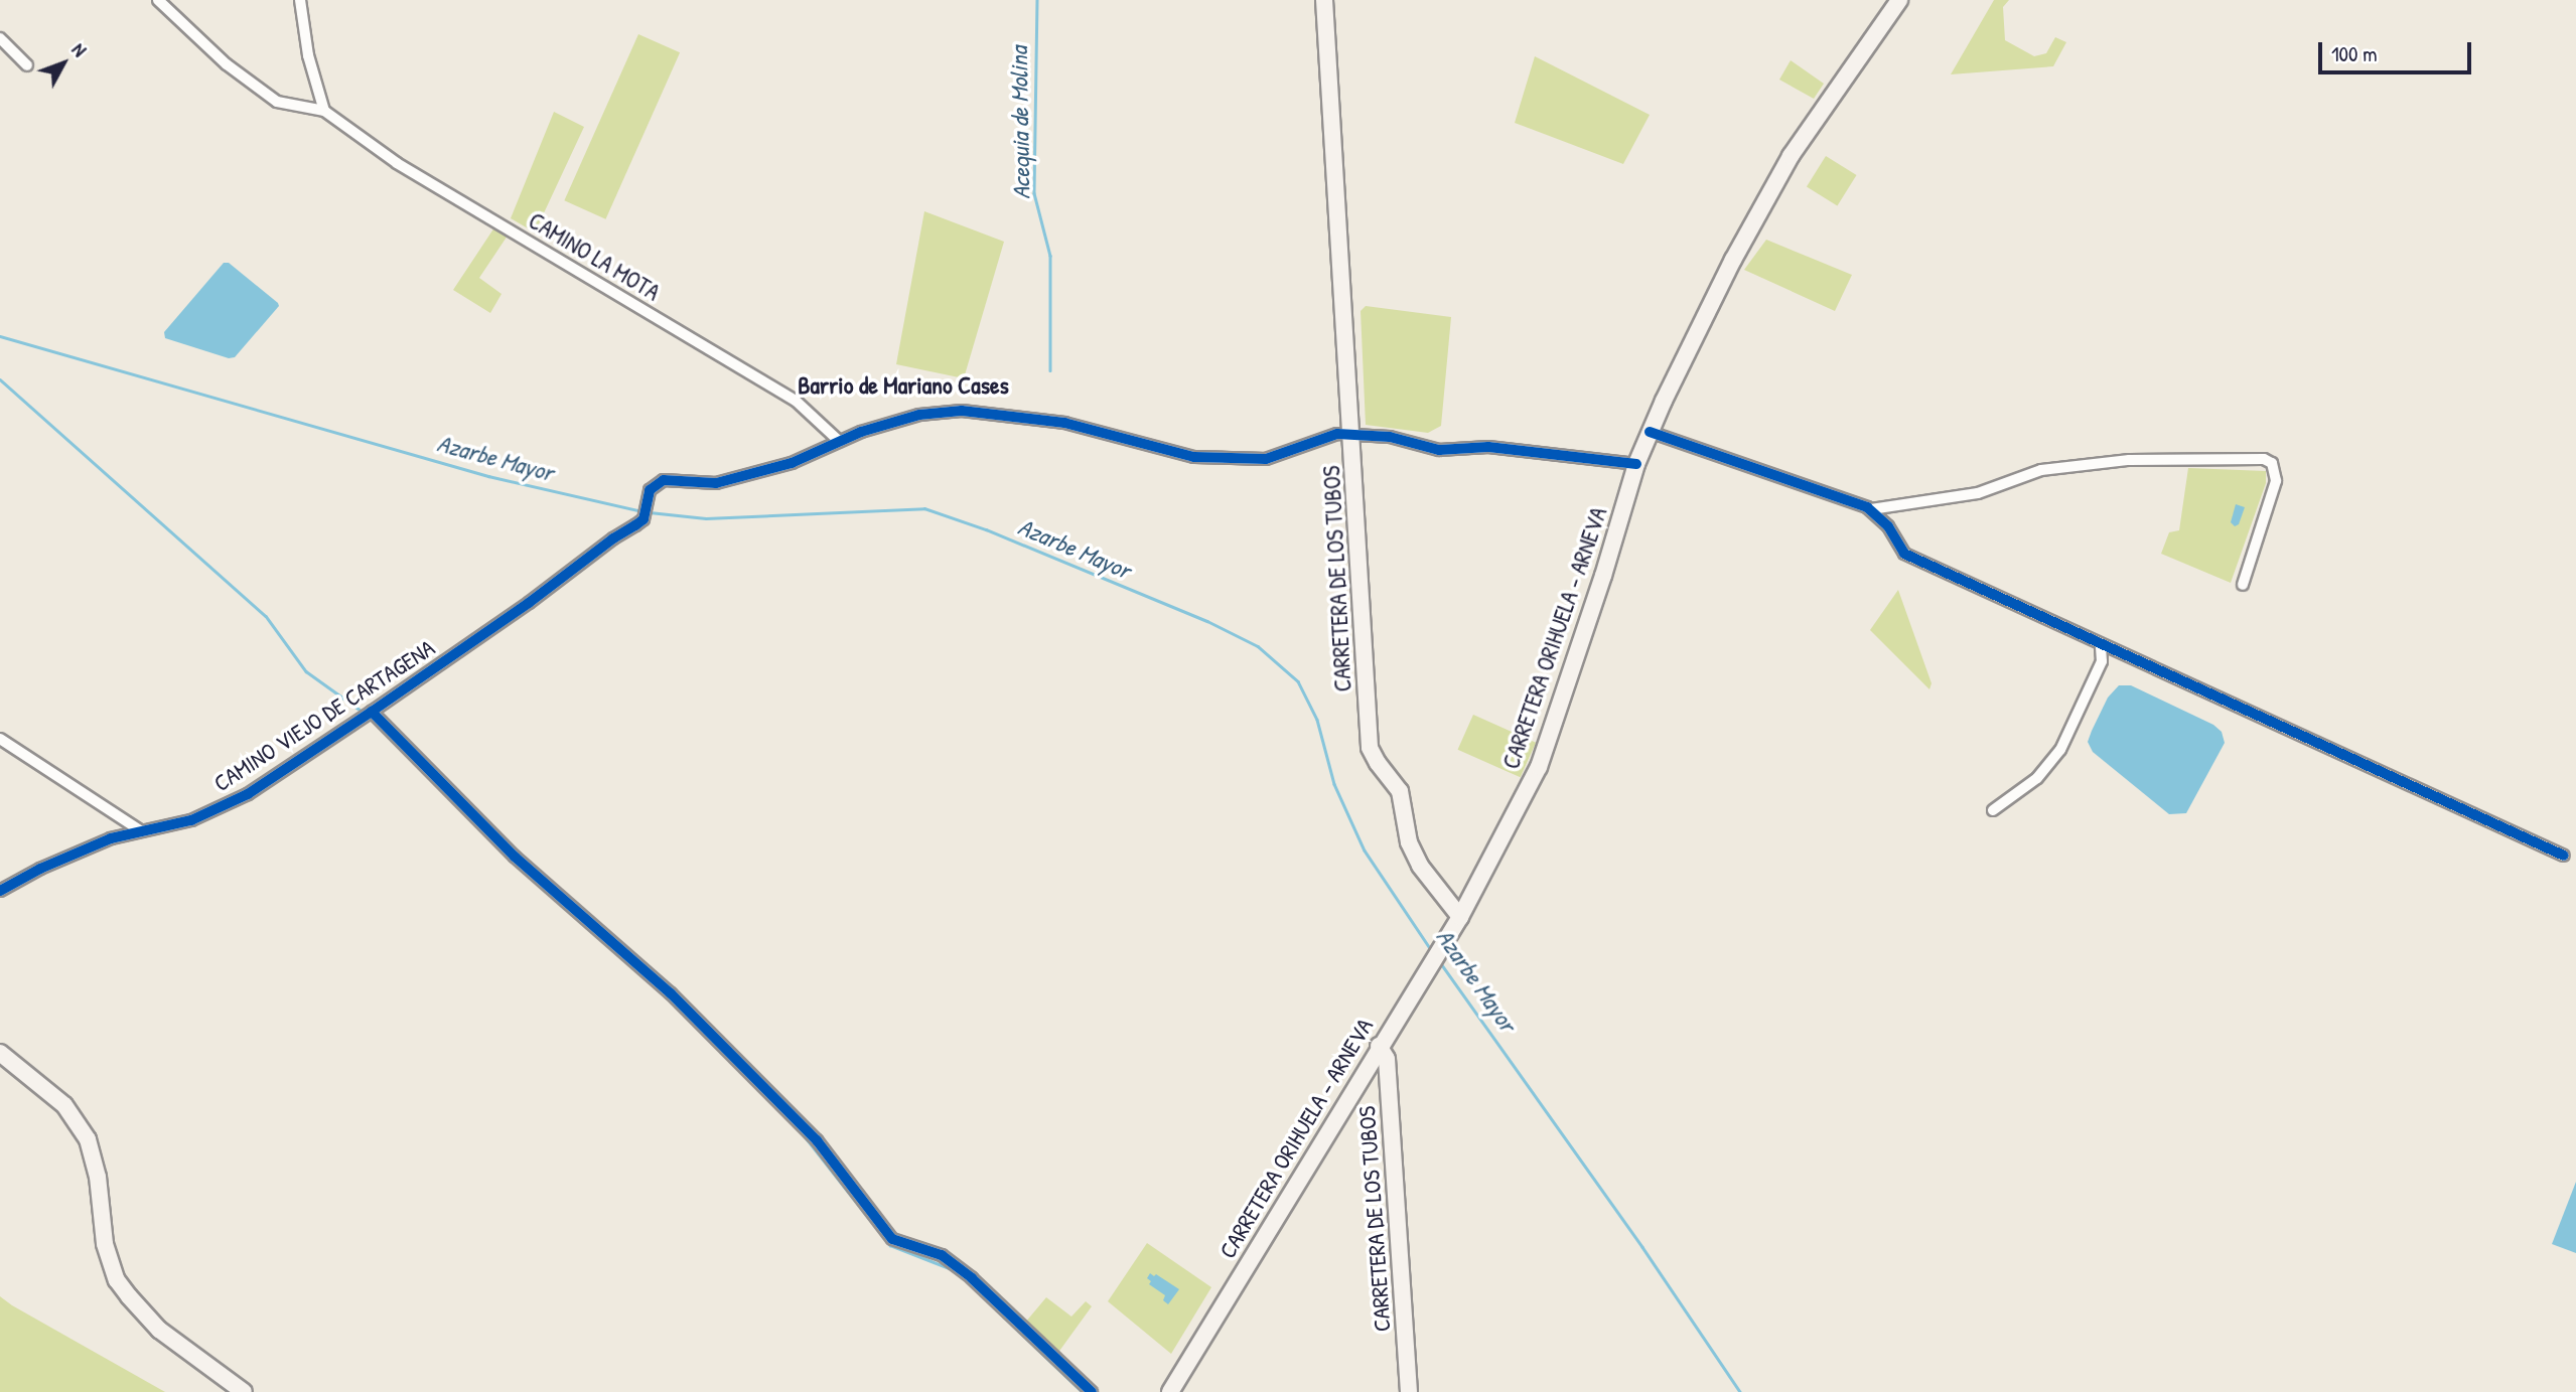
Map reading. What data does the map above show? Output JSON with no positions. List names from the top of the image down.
{
  "streets": {
    "main road": ["CARRETERA DE LOS TUBOS", "CARRETERA ORIHUELA - ARNEVA"],
    "street": ["CAMINO LA MOTA", "CAMINO VIEJO DE CARTAGENA"]
  },
  "crossings": [
    ["CAMINO LA MOTA", "CAMINO VIEJO DE CARTAGENA"],
    ["CARRETERA DE LOS TUBOS", "CARRETERA ORIHUELA - ARNEVA"]
  ],
  "districts": ["Barrio de Mariano Cases"],
  "water": ["Acequia de Molina", "Azarbe Mayor"],
  "scale_bar": "100 m",
  "north": "top right"
}
